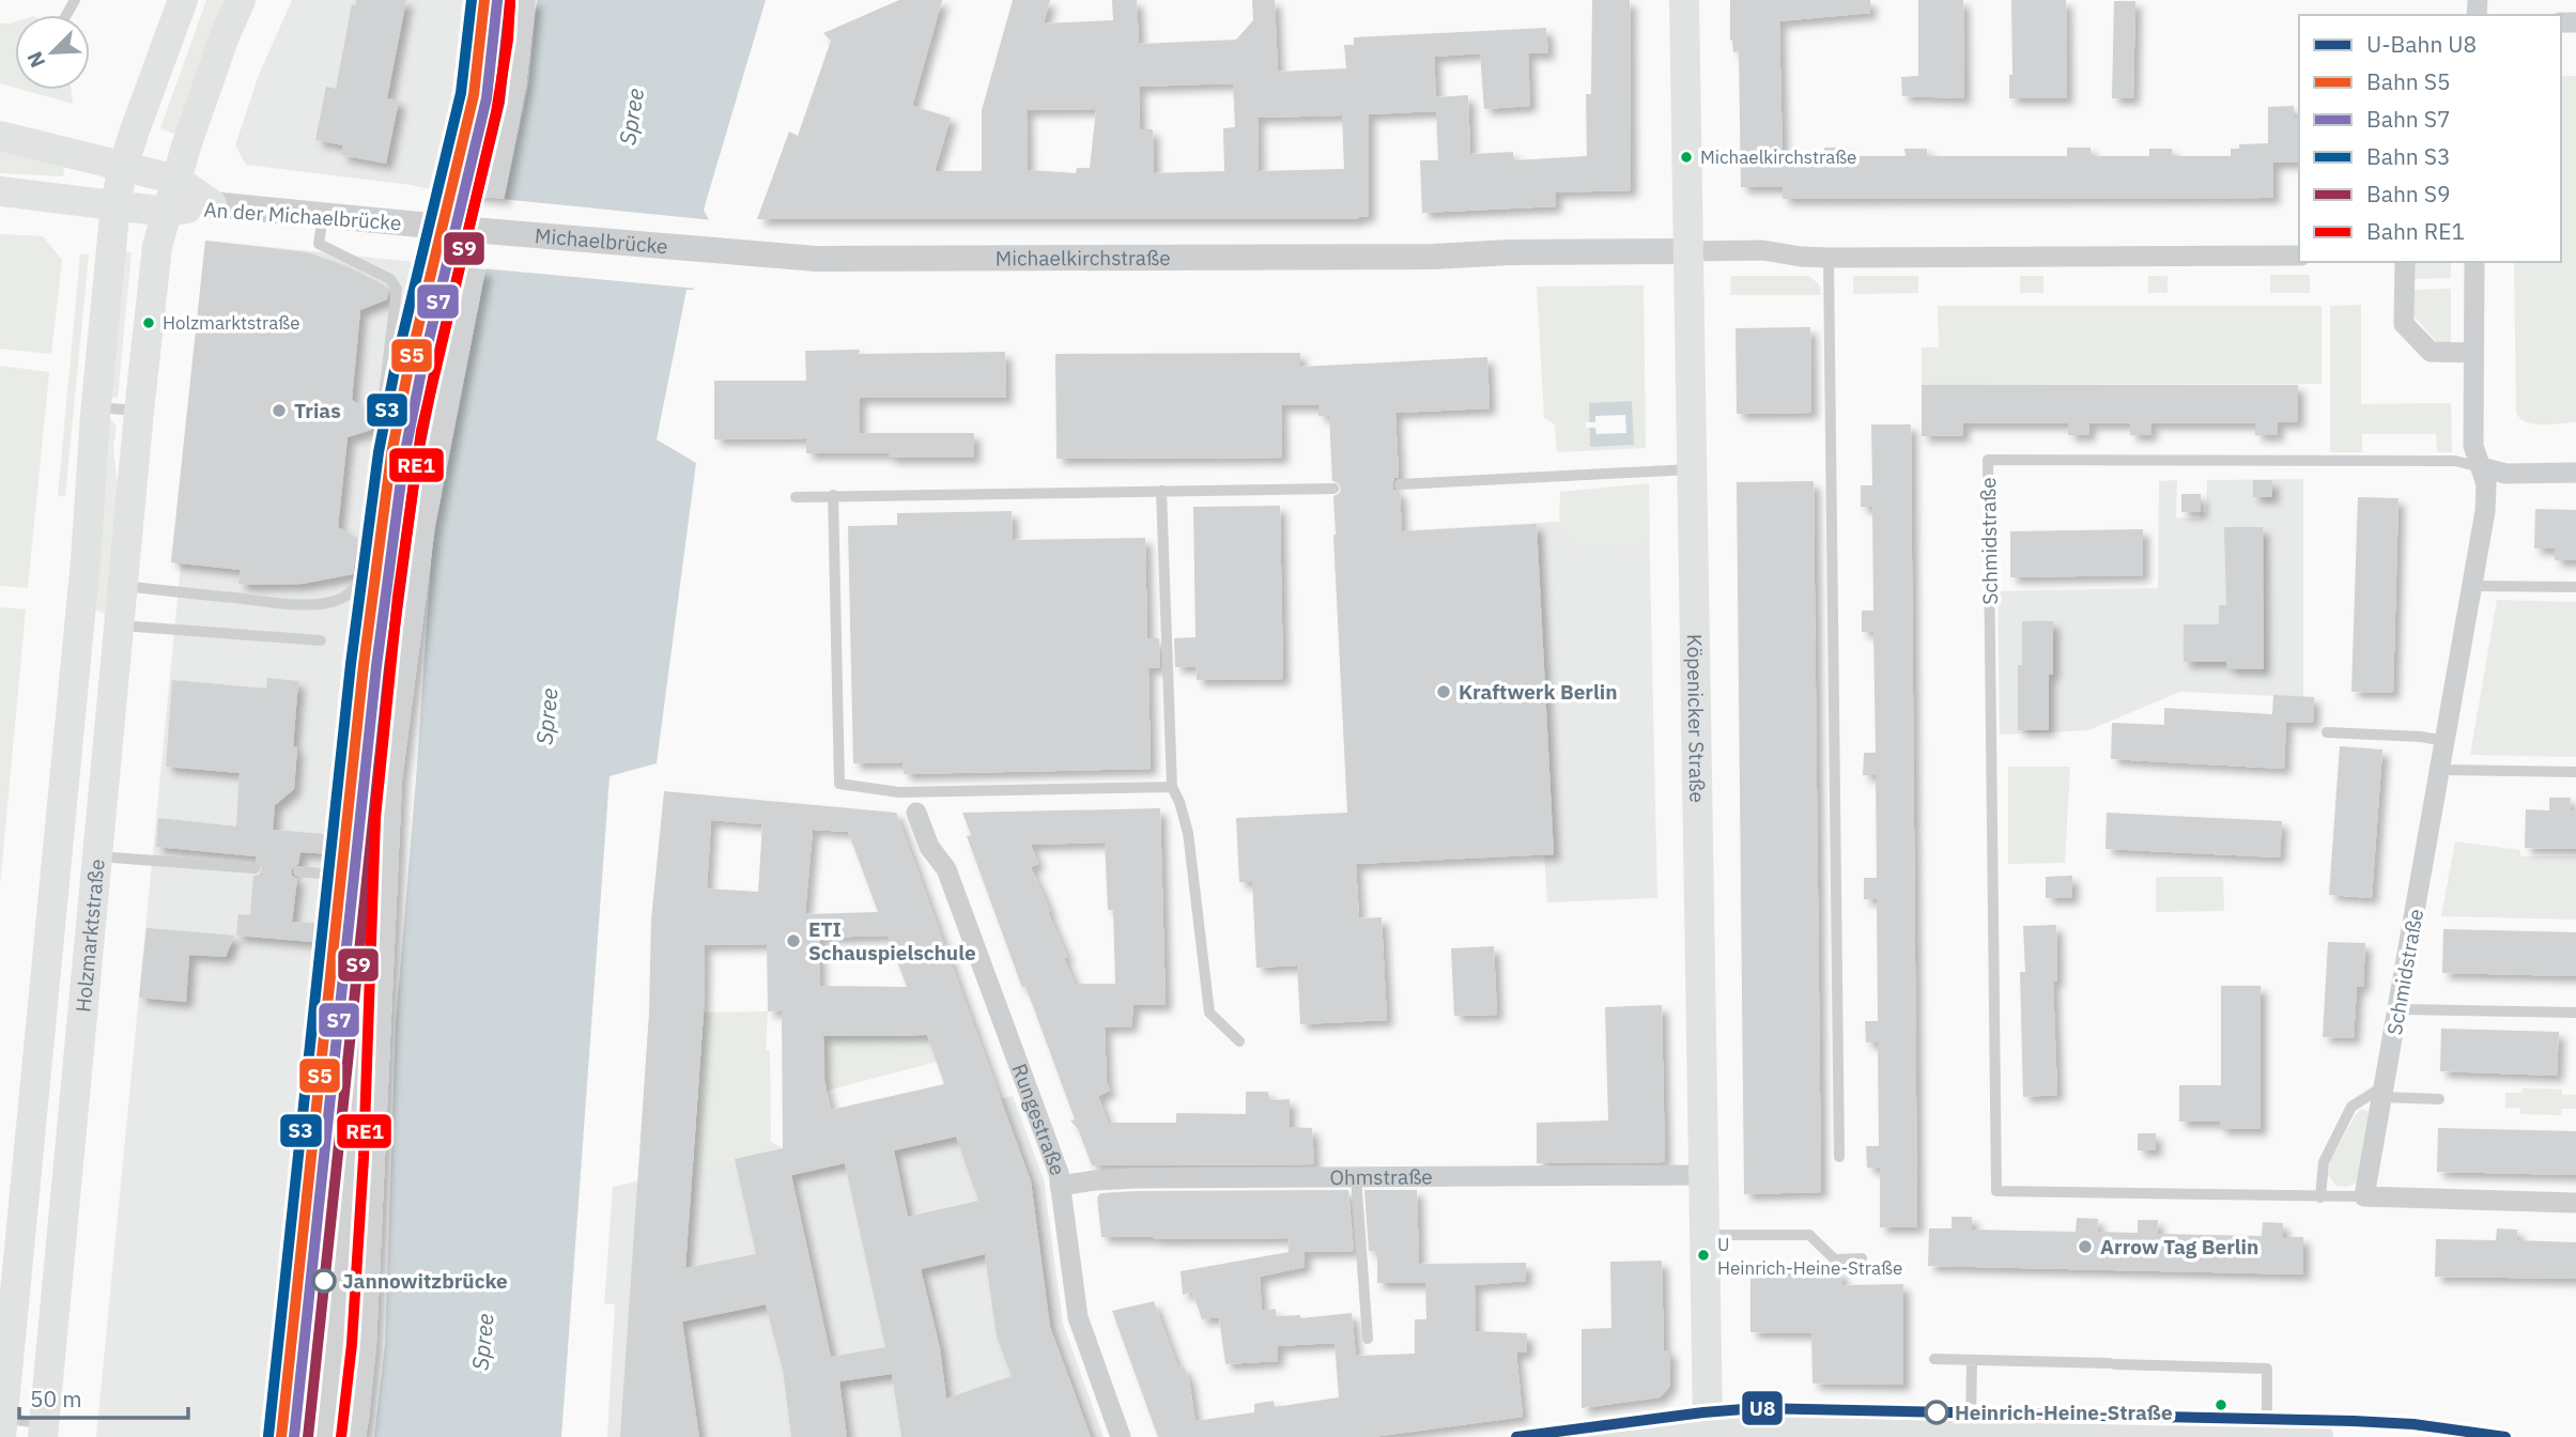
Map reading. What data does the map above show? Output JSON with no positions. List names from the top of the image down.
{
  "streets": {
    "main road": ["An der Michaelbrücke", "Köpenicker Straße", "Holzmarktstraße"],
    "street": [
      "Michaelbrücke",
      "Michaelkirchstraße",
      "Schmidstraße",
      "Rungestraße",
      "Ohmstraße"
    ]
  },
  "crossings": [
    ["An der Michaelbrücke", "Michaelbrücke"],
    ["An der Michaelbrücke", "Holzmarktstraße"],
    ["Michaelbrücke", "Michaelkirchstraße"],
    ["Michaelkirchstraße", "Köpenicker Straße"],
    ["Köpenicker Straße", "Ohmstraße"],
    ["Rungestraße", "Ohmstraße"]
  ],
  "water": ["Spree"],
  "places": [
    "Michaelkirchstraße",
    "Holzmarktstraße",
    "Trias",
    "Kraftwerk Berlin",
    "ETI Schauspielschule",
    "Arrow Tag Berlin",
    "U Heinrich-Heine-Straße",
    "Jannowitzbrücke",
    "Heinrich-Heine-Straße"
  ],
  "lines": [
    "rail line S5",
    "rail line S3",
    "rail line RE1",
    "rail line S7",
    "rail line S9",
    "metro line U8"
  ],
  "legend": [
    "U-Bahn U8",
    "Bahn S5",
    "Bahn S7",
    "Bahn S3",
    "Bahn S9",
    "Bahn RE1"
  ],
  "scale_bar": "50 m",
  "north": "bottom left"
}
